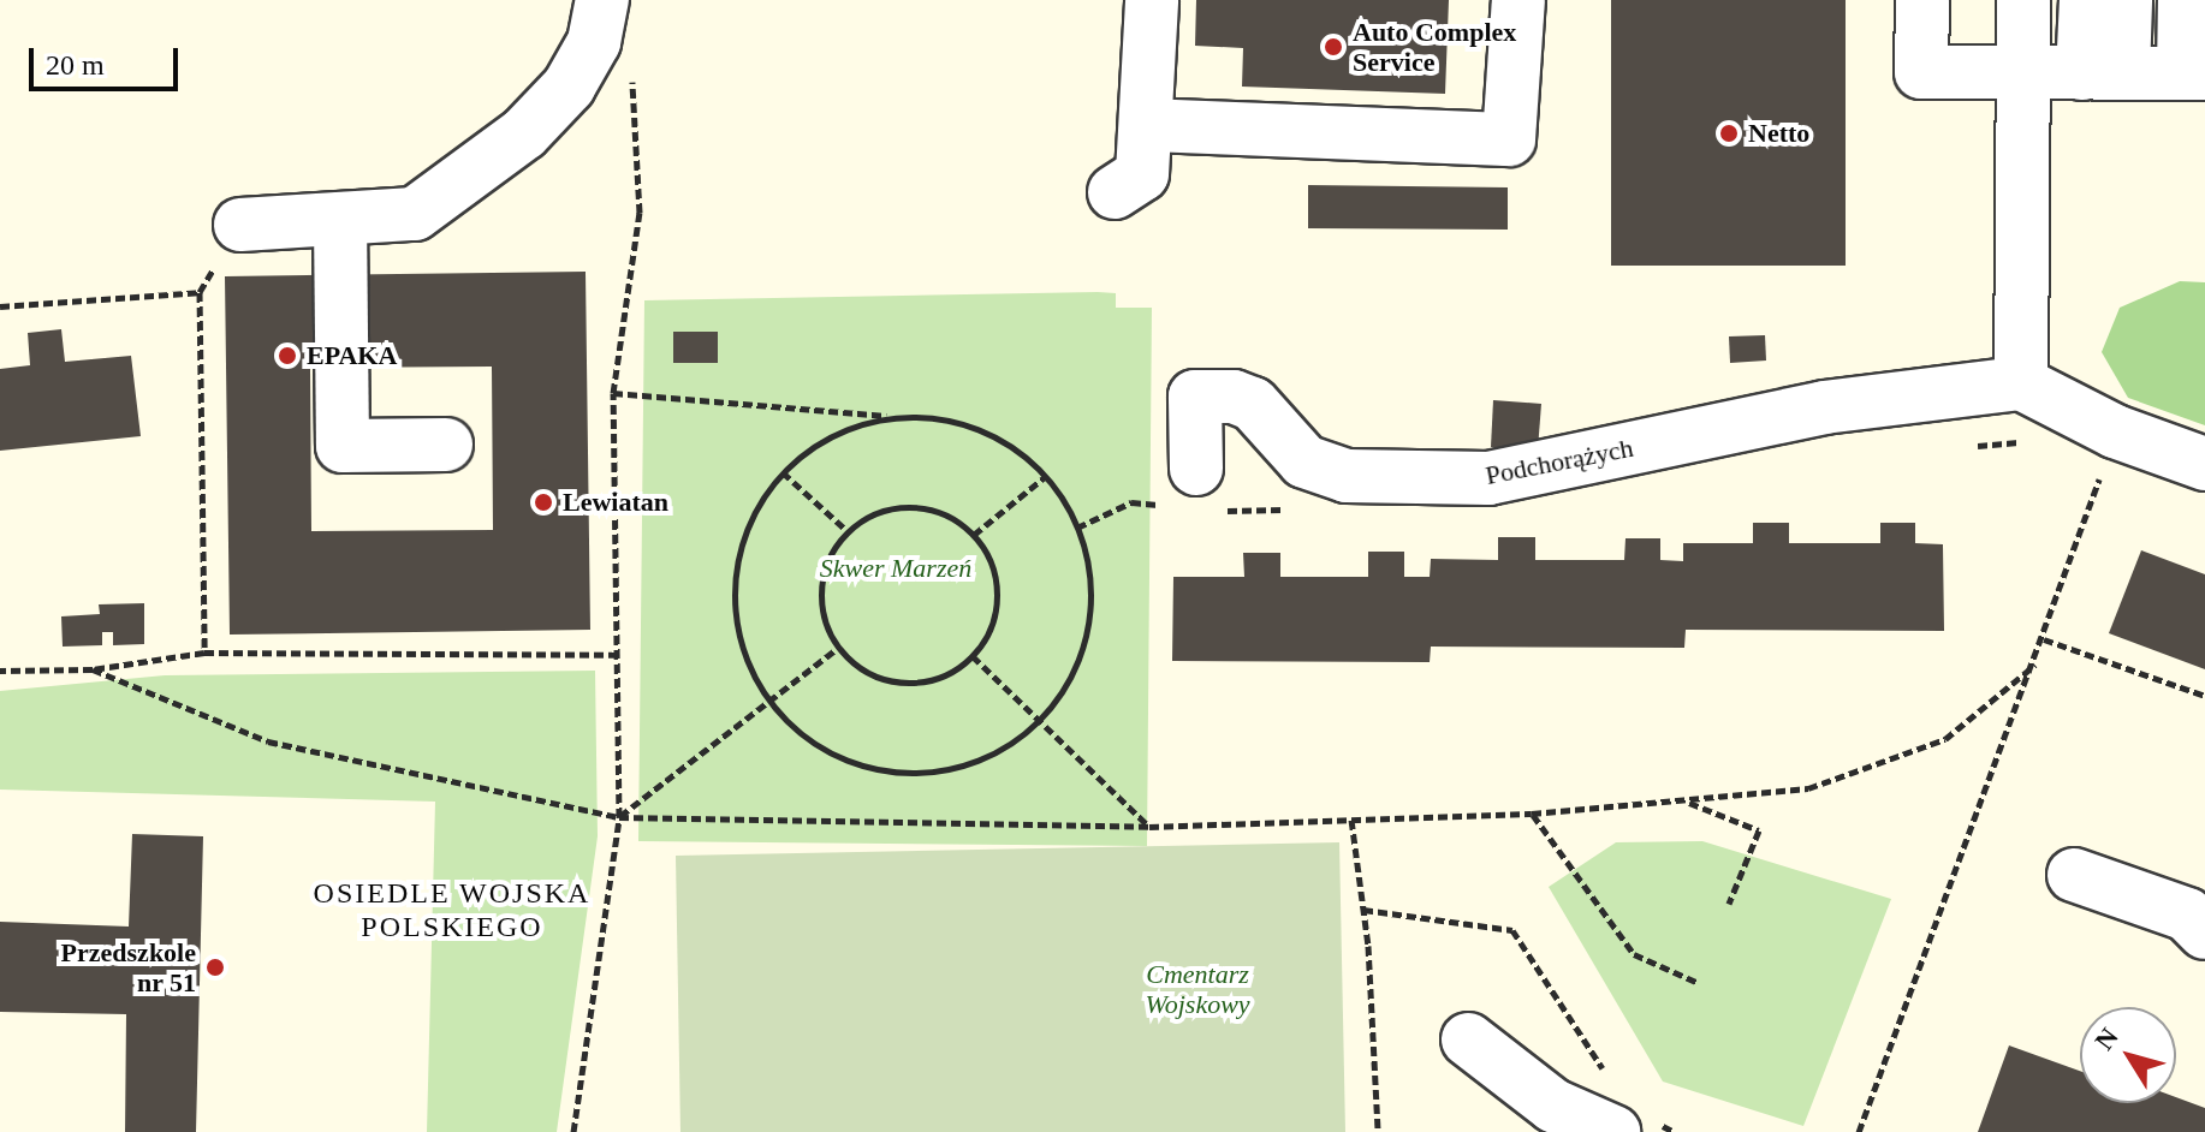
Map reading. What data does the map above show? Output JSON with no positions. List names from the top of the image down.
{
  "streets": {
    "street": ["Podchorążych"]
  },
  "districts": ["OSIEDLE WOJSKA POLSKIEGO"],
  "parks": ["Skwer Marzeń", "Cmentarz Wojskowy"],
  "places": [
    "Auto Complex Service",
    "Netto",
    "EPAKA",
    "Lewiatan",
    "Przedszkole nr 51"
  ],
  "scale_bar": "20 m",
  "north": "top left"
}
